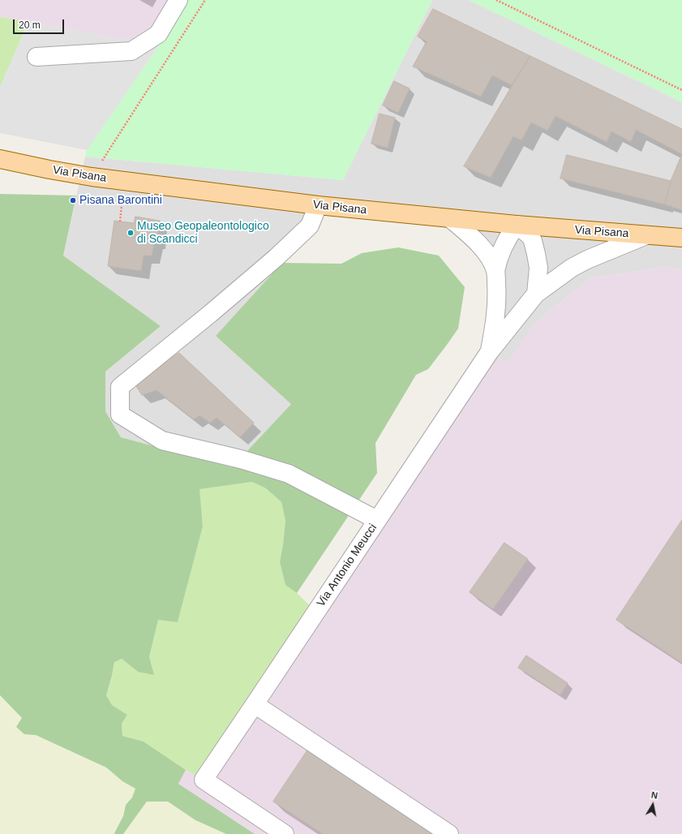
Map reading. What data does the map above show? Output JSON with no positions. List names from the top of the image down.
{
  "streets": {
    "main road": ["Via Pisana"],
    "street": ["Via Antonio Meucci"]
  },
  "crossings": [
    ["Via Pisana", "Via Antonio Meucci"]
  ],
  "places": ["Pisana Barontini", "Museo Geopaleontologico di Scandicci"],
  "scale_bar": "20 m",
  "north": "top"
}
